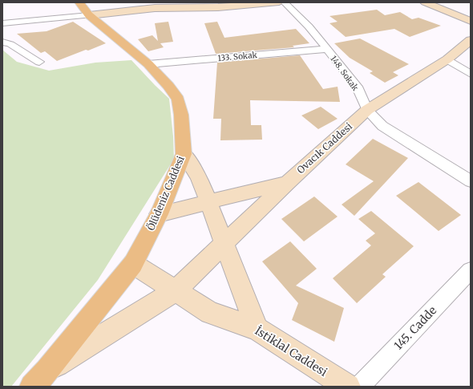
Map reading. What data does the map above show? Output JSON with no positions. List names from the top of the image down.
{
  "streets": {
    "main road": ["Ovacık Caddesi", "Ölüdeniz Caddesi", "İstiklal Caddesi"],
    "street": ["133. Sokak", "148. Sokak", "145. Cadde"]
  },
  "crossings": [
    ["133. Sokak", "148. Sokak"],
    ["133. Sokak", "Ölüdeniz Caddesi"],
    ["148. Sokak", "Ovacık Caddesi"],
    ["Ovacık Caddesi", "Ölüdeniz Caddesi"],
    ["Ölüdeniz Caddesi", "İstiklal Caddesi"]
  ]
}
